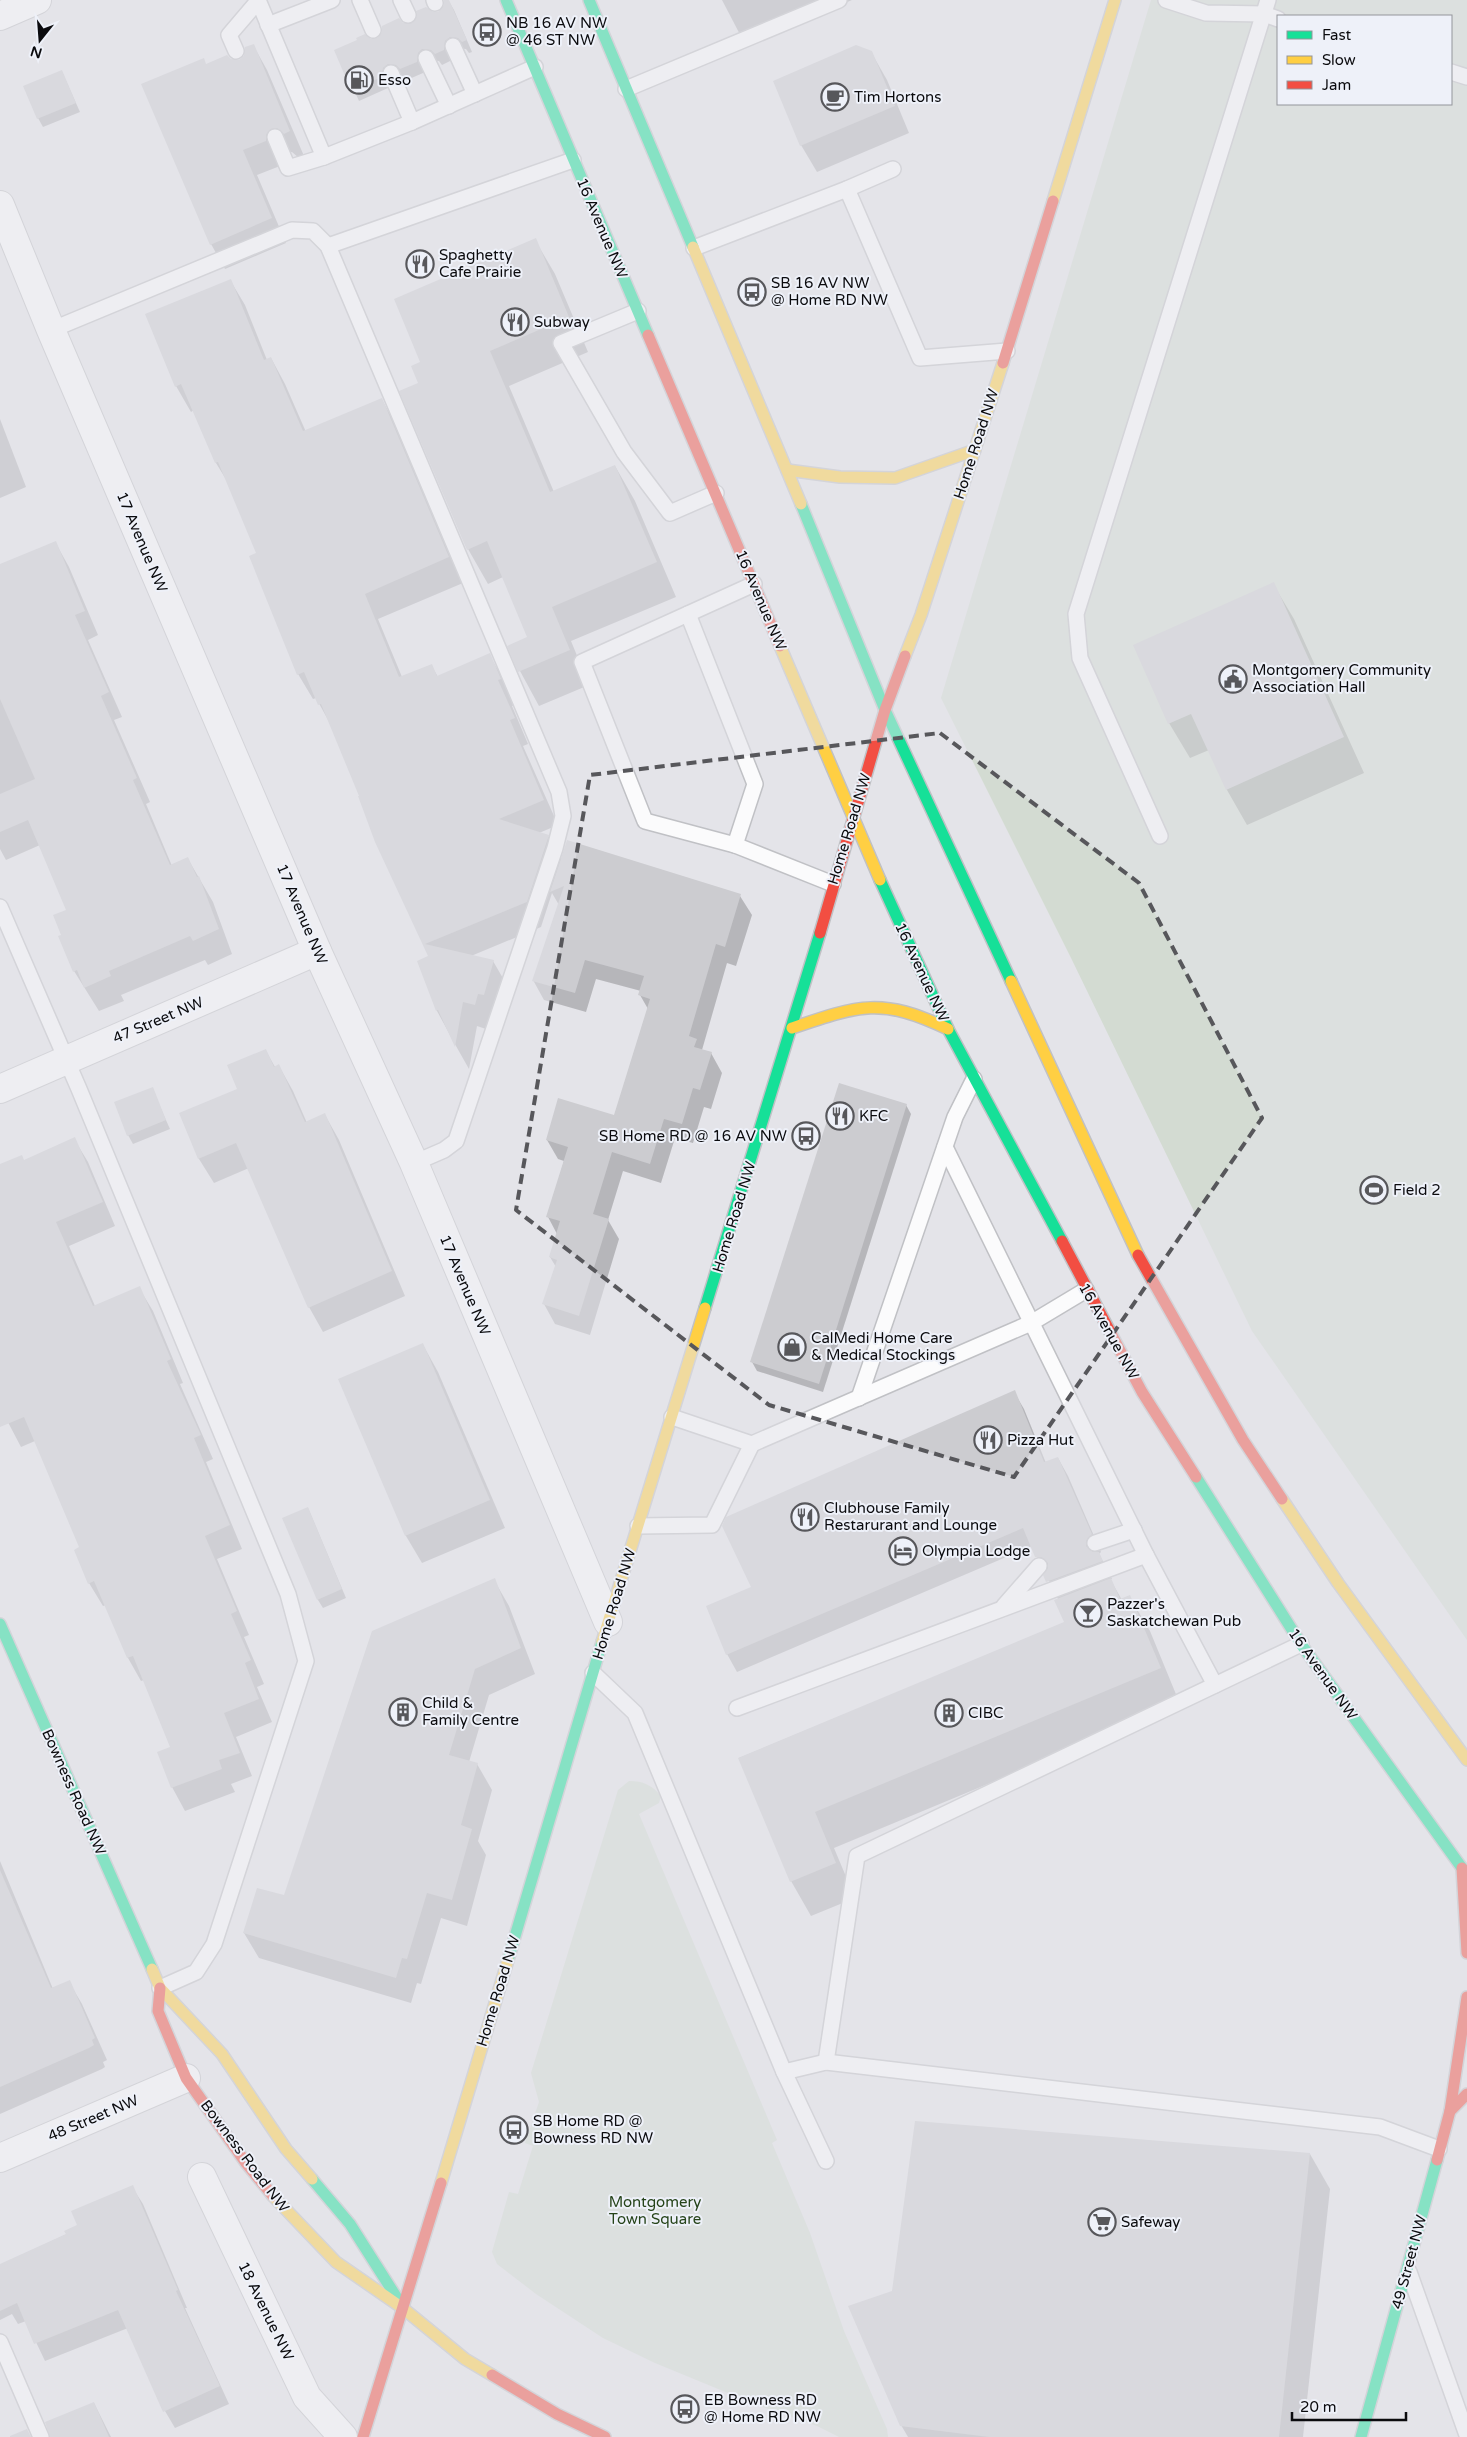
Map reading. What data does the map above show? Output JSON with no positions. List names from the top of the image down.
{
  "streets": {
    "main road": [
      "16 Avenue NW",
      "Home Road NW",
      "Bowness Road NW",
      "49 Street NW"
    ],
    "street": [
      "17 Avenue NW",
      "47 Street NW",
      "48 Street NW",
      "18 Avenue NW"
    ]
  },
  "crossings": [
    ["16 Avenue NW", "Home Road NW"],
    ["Home Road NW", "17 Avenue NW"],
    ["Home Road NW", "Bowness Road NW"],
    ["17 Avenue NW", "47 Street NW"],
    ["Bowness Road NW", "48 Street NW"]
  ],
  "parks": ["Montgomery Town Square"],
  "places": {
    "bus stop": [
      "NB 16 AV NW @ 46 ST NW",
      "SB 16 AV NW @ Home RD NW",
      "SB Home RD @ 16 AV NW",
      "SB Home RD @ Bowness RD NW",
      "EB Bowness RD @ Home RD NW"
    ],
    "fuel station": ["Esso"],
    "cafe": ["Tim Hortons"],
    "restaurant": [
      "Spaghetty Cafe Prairie",
      "Subway",
      "KFC",
      "Pizza Hut",
      "Clubhouse Family Restarurant and Lounge"
    ],
    "public building": ["Montgomery Community Association Hall"],
    "sports": ["Field 2"],
    "shop": ["CalMedi Home Care & Medical Stockings"],
    "hotel": ["Olympia Lodge"],
    "bar": ["Pazzer's Saskatchewan Pub"],
    "building": ["Child & Family Centre", "CIBC"],
    "supermarket": ["Safeway"]
  },
  "legend": ["Fast", "Slow", "Jam"],
  "scale_bar": "20 m",
  "north": "bottom"
}
